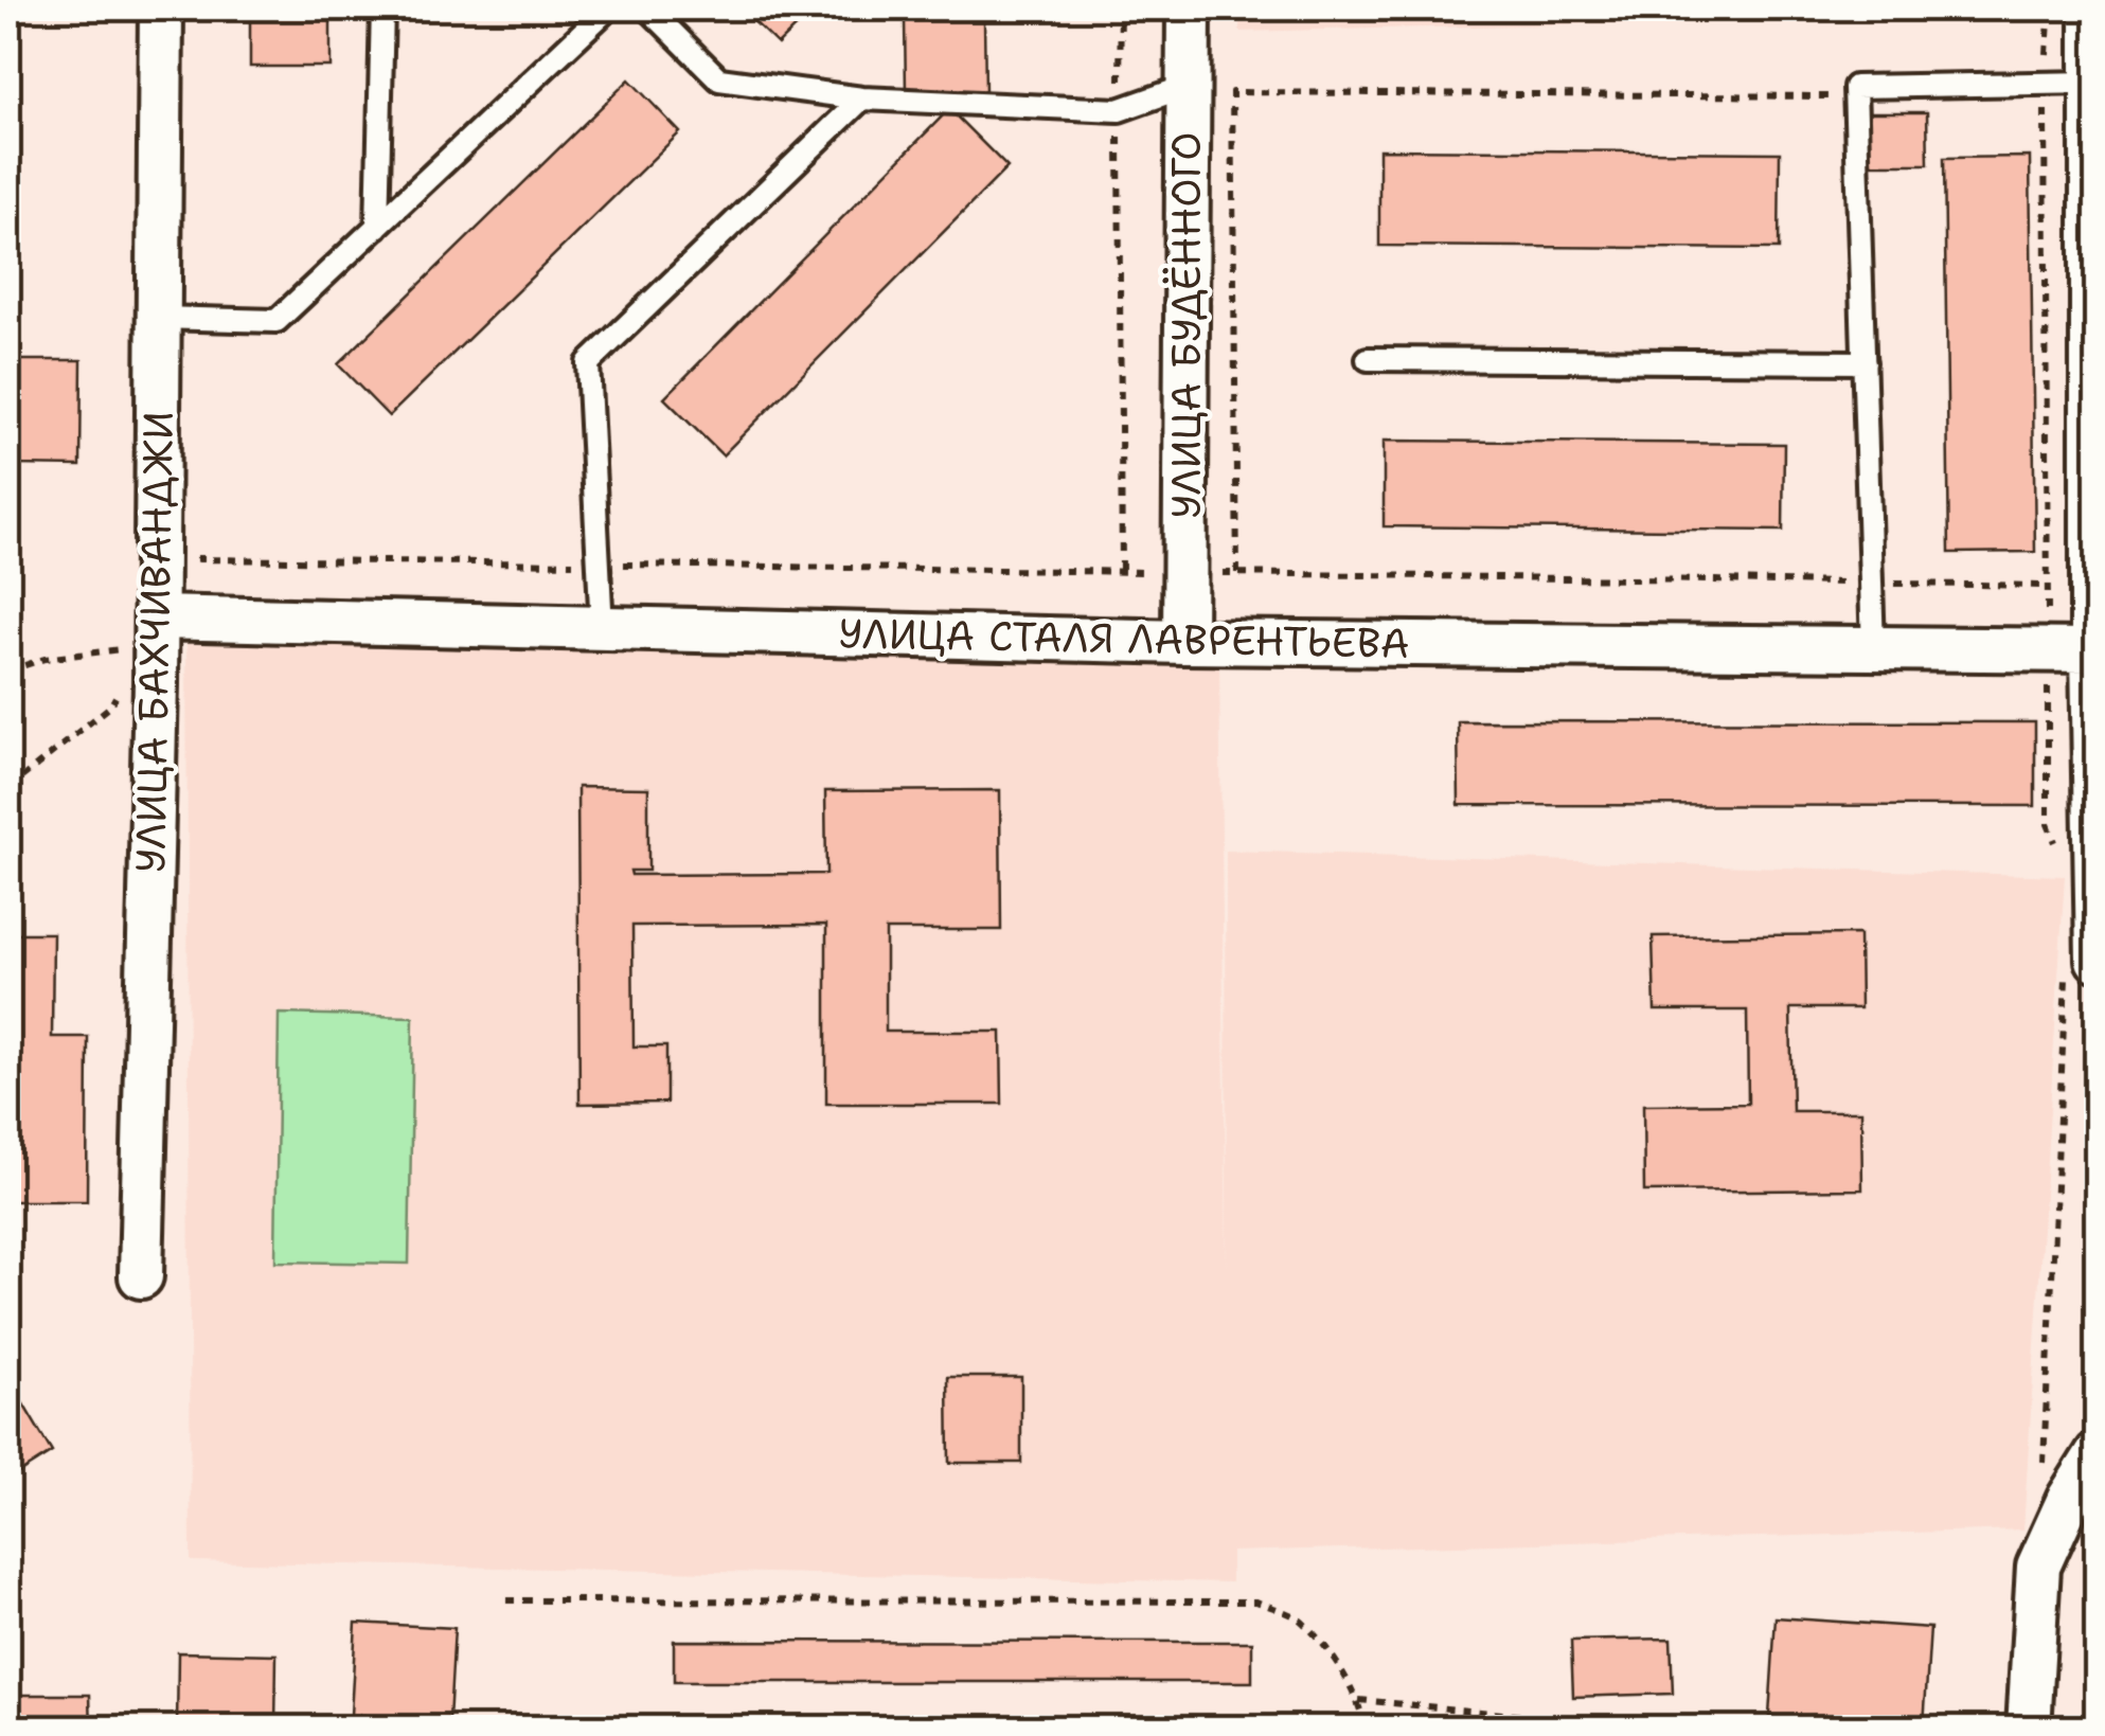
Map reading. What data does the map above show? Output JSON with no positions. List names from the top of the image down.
{
  "streets": {
    "street": ["УЛИЦА БУДЁННОГО", "УЛИЦА СТАЛЯ ЛАВРЕНТЬЕВА", "УЛИЦА БАХЧИВАНДЖИ"]
  },
  "crossings": [
    ["УЛИЦА БУДЁННОГО", "УЛИЦА СТАЛЯ ЛАВРЕНТЬЕВА"],
    ["УЛИЦА СТАЛЯ ЛАВРЕНТЬЕВА", "УЛИЦА БАХЧИВАНДЖИ"]
  ]
}
